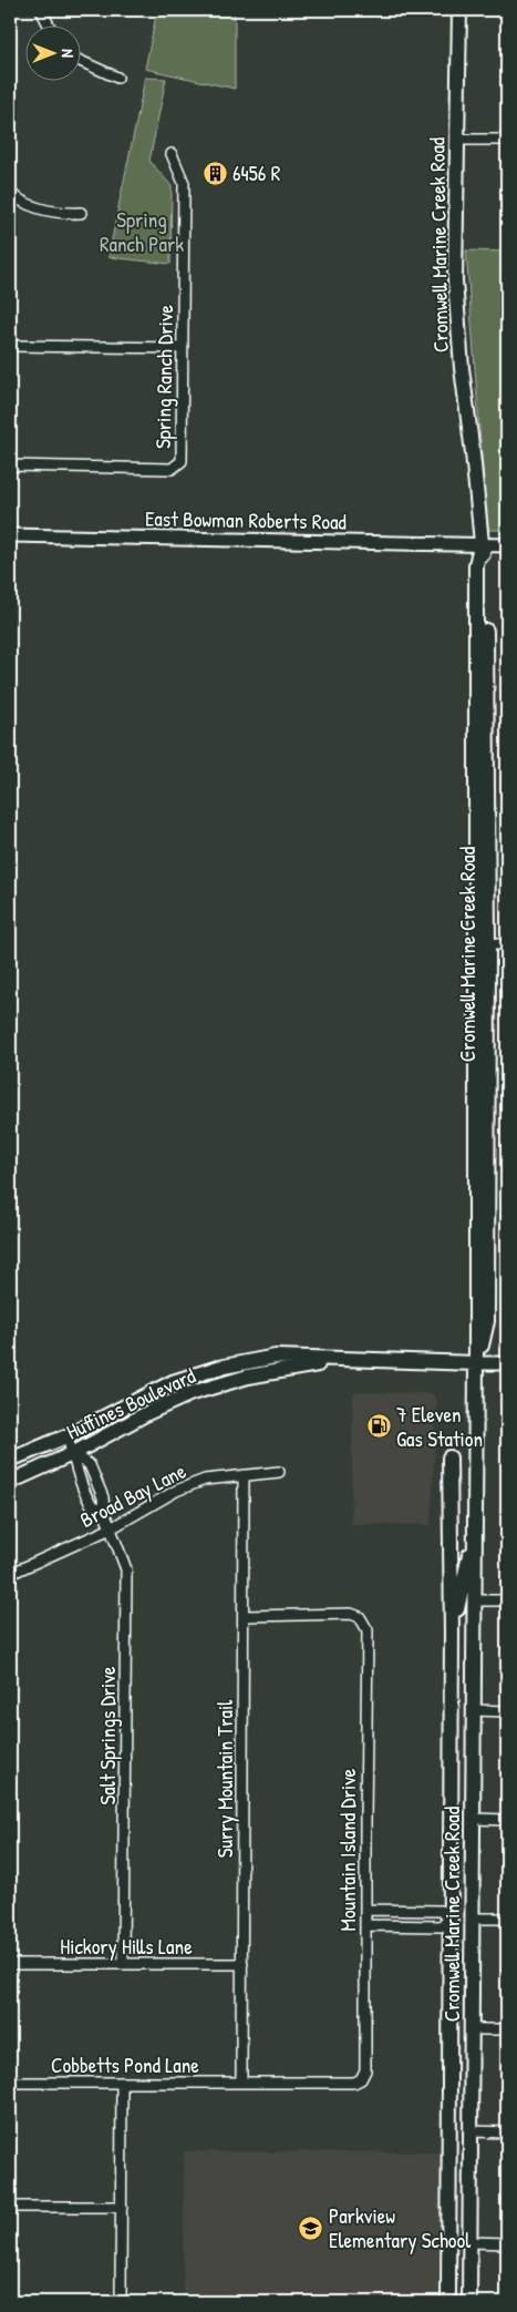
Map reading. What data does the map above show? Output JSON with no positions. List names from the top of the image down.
{
  "streets": {
    "main road": ["Cromwell Marine Creek Road", "Huffines Boulevard"],
    "street": [
      "Spring Ranch Drive",
      "East Bowman Roberts Road",
      "Broad Bay Lane",
      "Salt Springs Drive",
      "Surry Mountain Trail",
      "Mountain Island Drive",
      "Hickory Hills Lane",
      "Cobbetts Pond Lane"
    ]
  },
  "crossings": [
    ["Cromwell Marine Creek Road", "East Bowman Roberts Road"],
    ["Cromwell Marine Creek Road", "Huffines Boulevard"],
    ["Huffines Boulevard", "Salt Springs Drive"],
    ["Broad Bay Lane", "Salt Springs Drive"],
    ["Broad Bay Lane", "Surry Mountain Trail"],
    ["Salt Springs Drive", "Hickory Hills Lane"],
    ["Surry Mountain Trail", "Mountain Island Drive"],
    ["Surry Mountain Trail", "Hickory Hills Lane"],
    ["Surry Mountain Trail", "Cobbetts Pond Lane"],
    ["Mountain Island Drive", "Cobbetts Pond Lane"]
  ],
  "parks": ["Spring Ranch Park"],
  "places": {
    "building": ["6456 R"],
    "fuel station": ["7 Eleven Gas Station"],
    "school or university": ["Parkview Elementary School"]
  },
  "north": "right"
}
